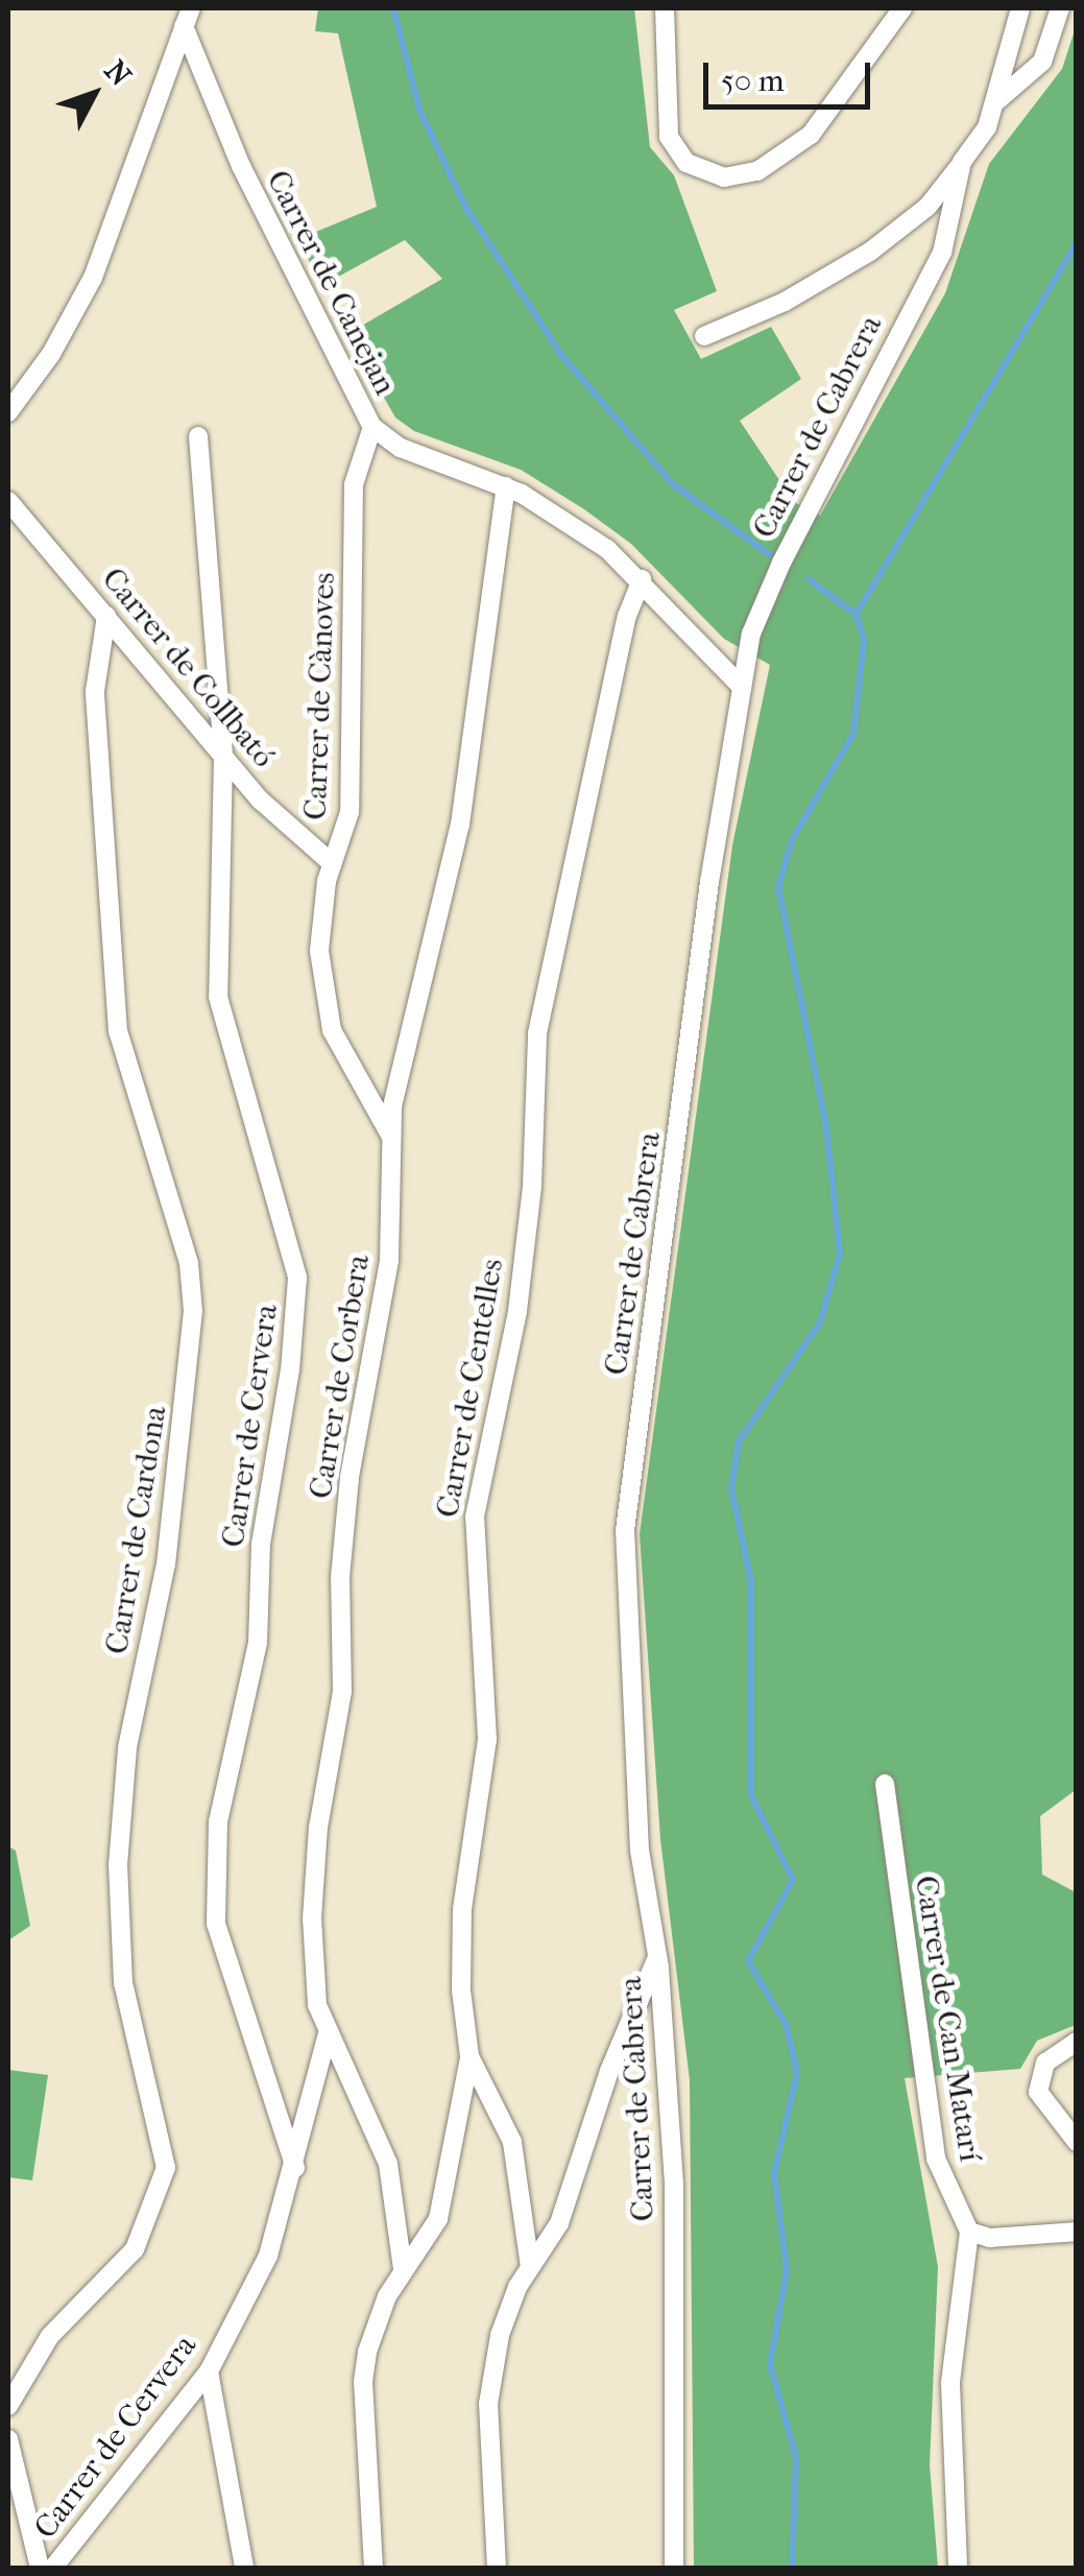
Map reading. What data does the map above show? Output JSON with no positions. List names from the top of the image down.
{
  "streets": {
    "street": [
      "Carrer de Canejan",
      "Carrer de Cabrera",
      "Carrer de Collbató",
      "Carrer de Cànoves",
      "Carrer de Corbera",
      "Carrer de Centelles",
      "Carrer de Cervera",
      "Carrer de Cardona",
      "Carrer de Can Matarí"
    ]
  },
  "crossings": [
    ["Carrer de Canejan", "Carrer de Cabrera"],
    ["Carrer de Canejan", "Carrer de Cànoves"],
    ["Carrer de Canejan", "Carrer de Corbera"],
    ["Carrer de Canejan", "Carrer de Centelles"],
    ["Carrer de Collbató", "Carrer de Cànoves"],
    ["Carrer de Collbató", "Carrer de Cervera"],
    ["Carrer de Collbató", "Carrer de Cardona"],
    ["Carrer de Cànoves", "Carrer de Corbera"],
    ["Carrer de Corbera", "Carrer de Cervera"]
  ],
  "scale_bar": "50 m",
  "north": "top right"
}
